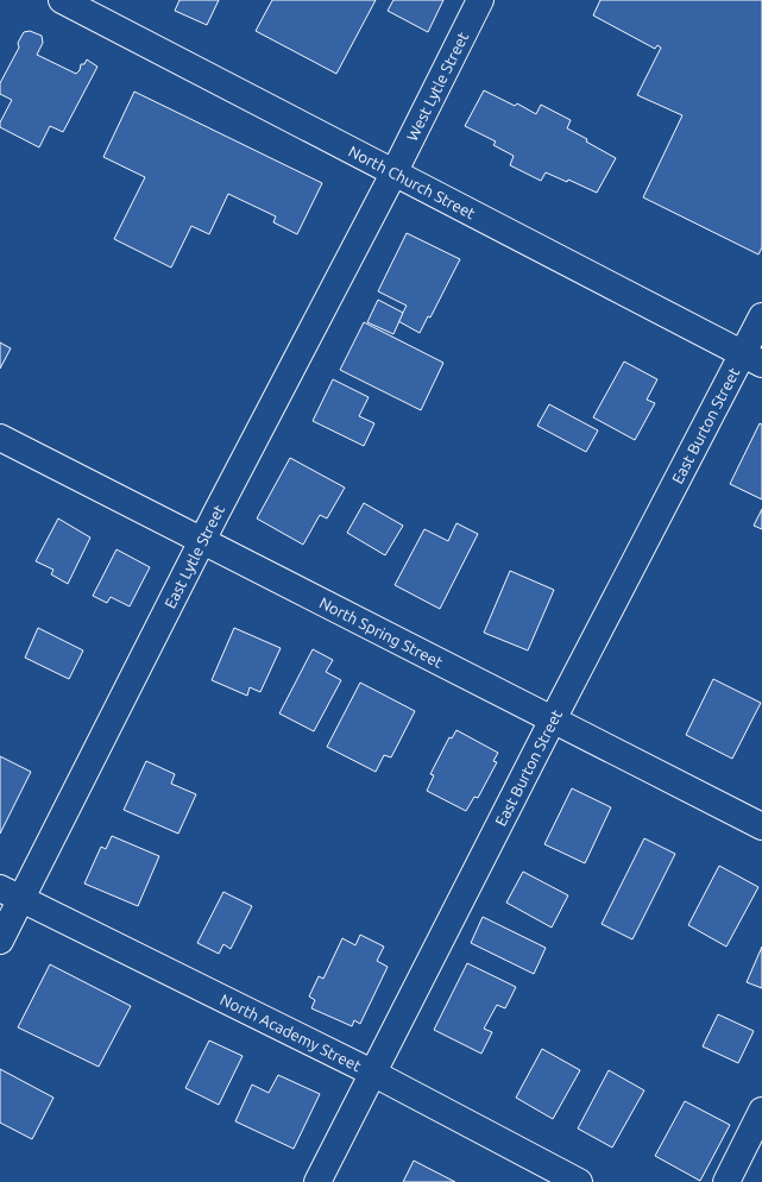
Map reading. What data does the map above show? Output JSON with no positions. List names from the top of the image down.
{
  "streets": {
    "street": [
      "West Lytle Street",
      "North Church Street",
      "East Burton Street",
      "East Lytle Street",
      "North Spring Street",
      "North Academy Street"
    ]
  },
  "crossings": [
    ["West Lytle Street", "North Church Street"],
    ["West Lytle Street", "East Lytle Street"],
    ["North Church Street", "East Burton Street"],
    ["North Church Street", "East Lytle Street"],
    ["East Burton Street", "North Spring Street"],
    ["East Burton Street", "North Academy Street"],
    ["East Lytle Street", "North Spring Street"],
    ["East Lytle Street", "North Academy Street"]
  ]
}
